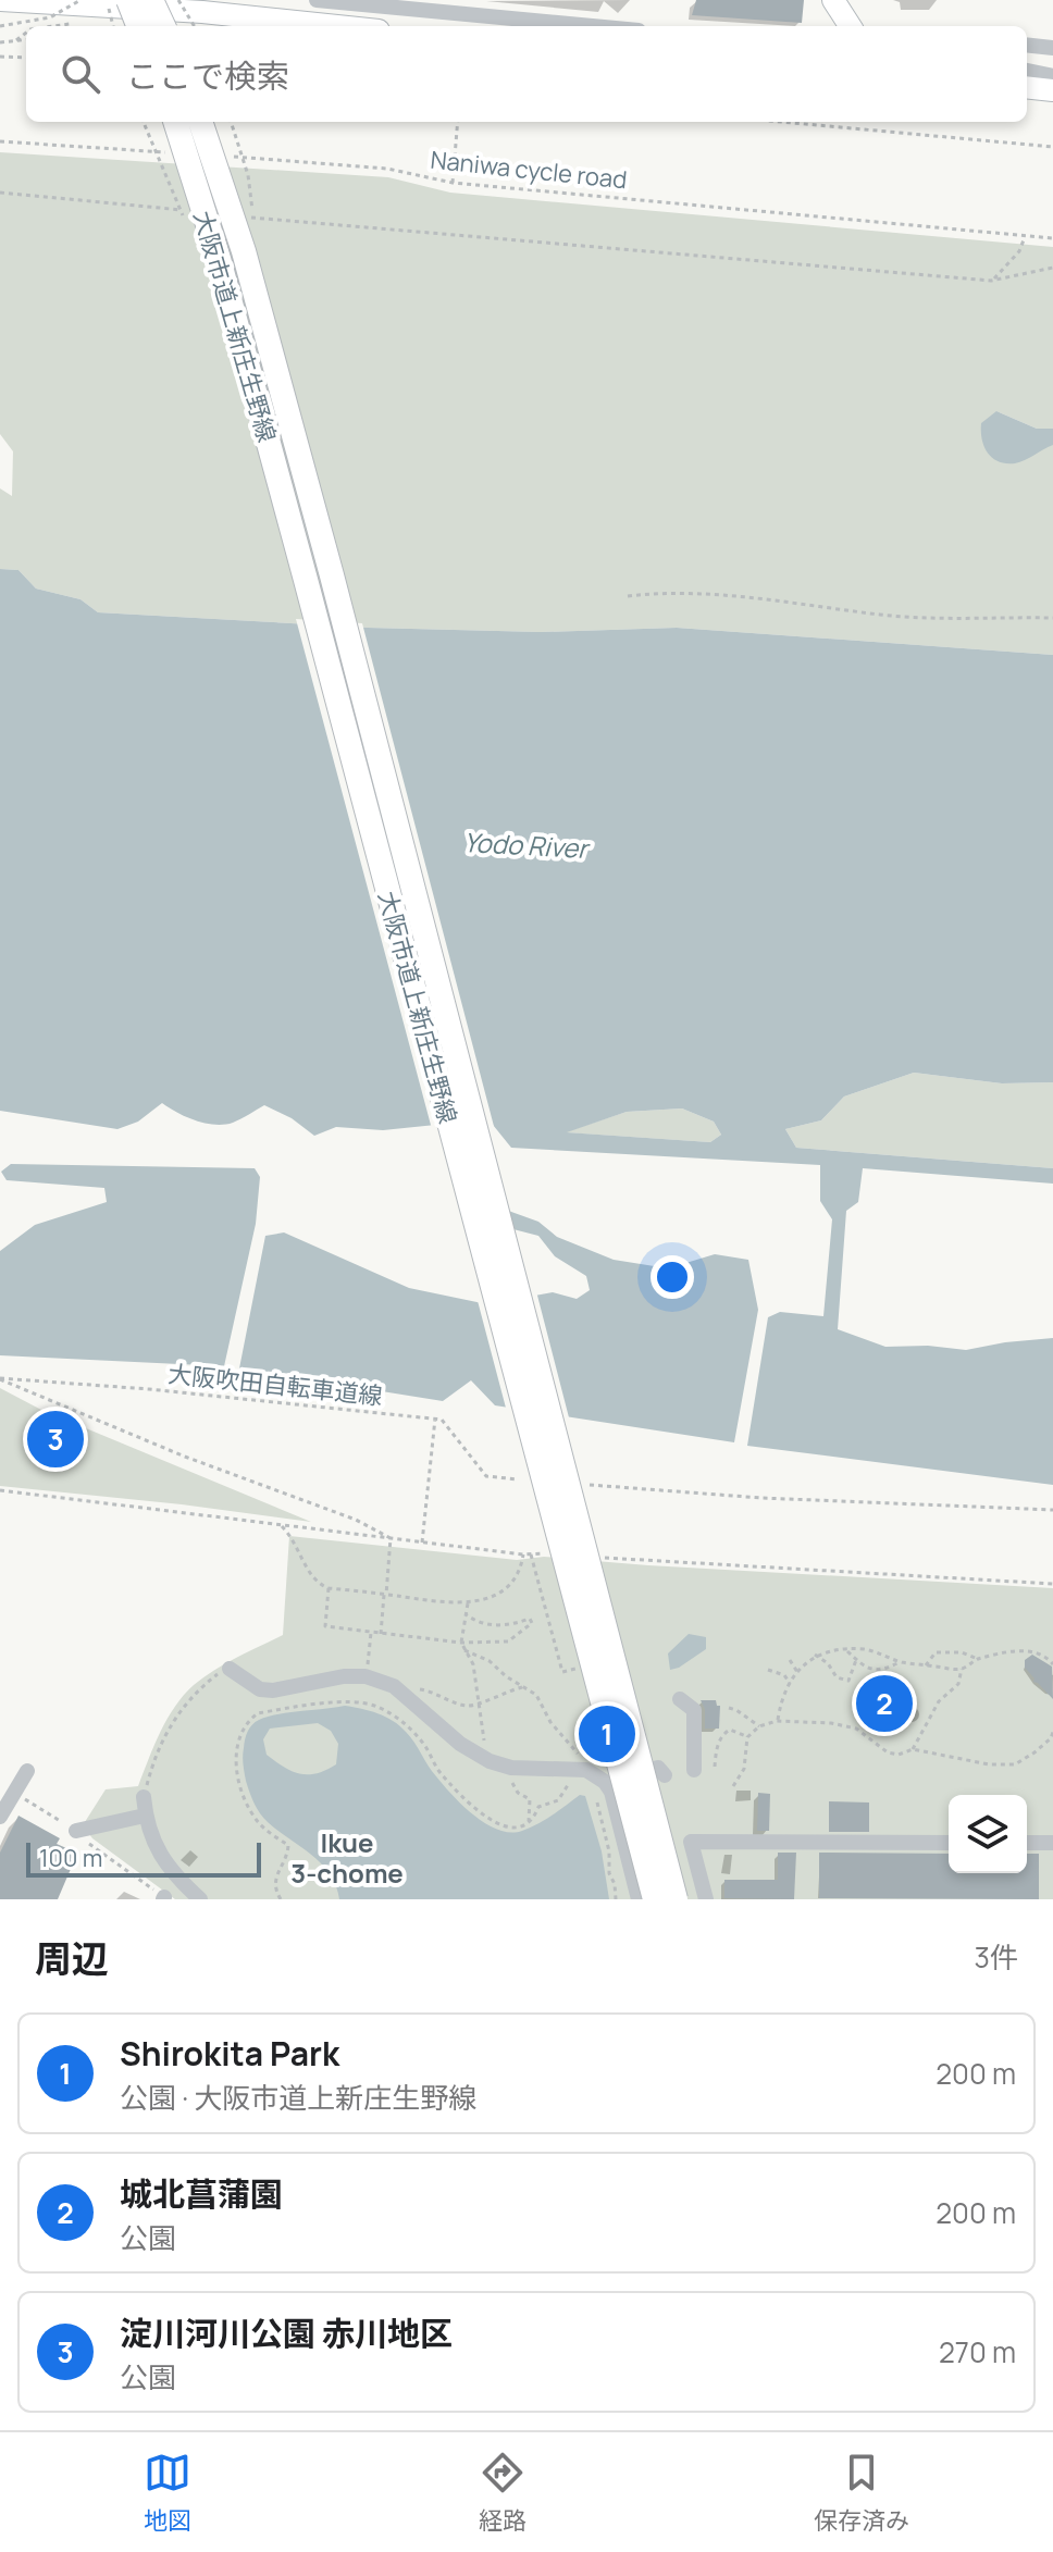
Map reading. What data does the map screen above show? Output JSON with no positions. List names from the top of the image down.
{
  "streets": {
    "main road": ["大阪市道上新庄生野線"],
    "path": ["Naniwa cycle road", "大阪吹田自転車道線"]
  },
  "districts": ["Ikue 3-chome"],
  "water": ["Yodo River"],
  "scale_bar": "100 m",
  "page": {
    "search": "ここで検索",
    "pins": ["3", "2", "1"],
    "scale": "100 m",
    "heading": ["周辺", "3件"],
    "list": [
      {
        "mark": "1",
        "name": "Shirokita Park",
        "note": "公園 · 大阪市道上新庄生野線",
        "value": "200 m"
      },
      {
        "mark": "2",
        "name": "城北菖蒲園",
        "note": "公園",
        "value": "200 m"
      },
      {
        "mark": "3",
        "name": "淀川河川公園 赤川地区",
        "note": "公園",
        "value": "270 m"
      }
    ],
    "nav": ["地図", "経路", "保存済み"]
  }
}
